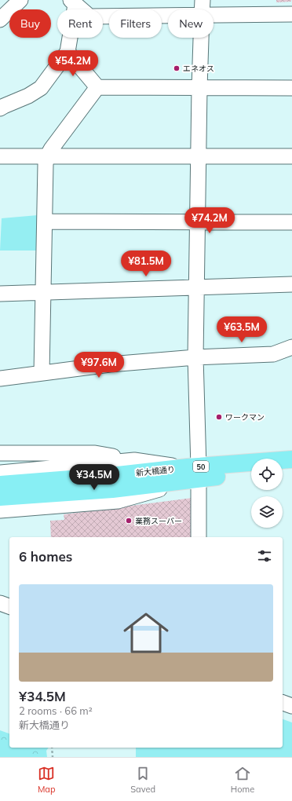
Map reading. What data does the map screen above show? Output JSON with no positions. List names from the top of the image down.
{
  "streets": {
    "main road": ["50", "新大橋通り"]
  },
  "places": ["エネオス", "ワークマン", "業務スーパー"],
  "page": {
    "chip": [
      "Buy",
      "Rent",
      "Filters",
      "New"
    ],
    "price": [
      "¥54.2M",
      "¥74.2M",
      "¥81.5M",
      "¥63.5M",
      "¥97.6M",
      "¥34.5M"
    ],
    "heading": "6 homes",
    "list": [
      {
        "name": "¥34.5M",
        "note": "2 rooms · 66 m² · 新大橋通り"
      }
    ],
    "tabs": ["Map", "Saved", "Home"]
  }
}
